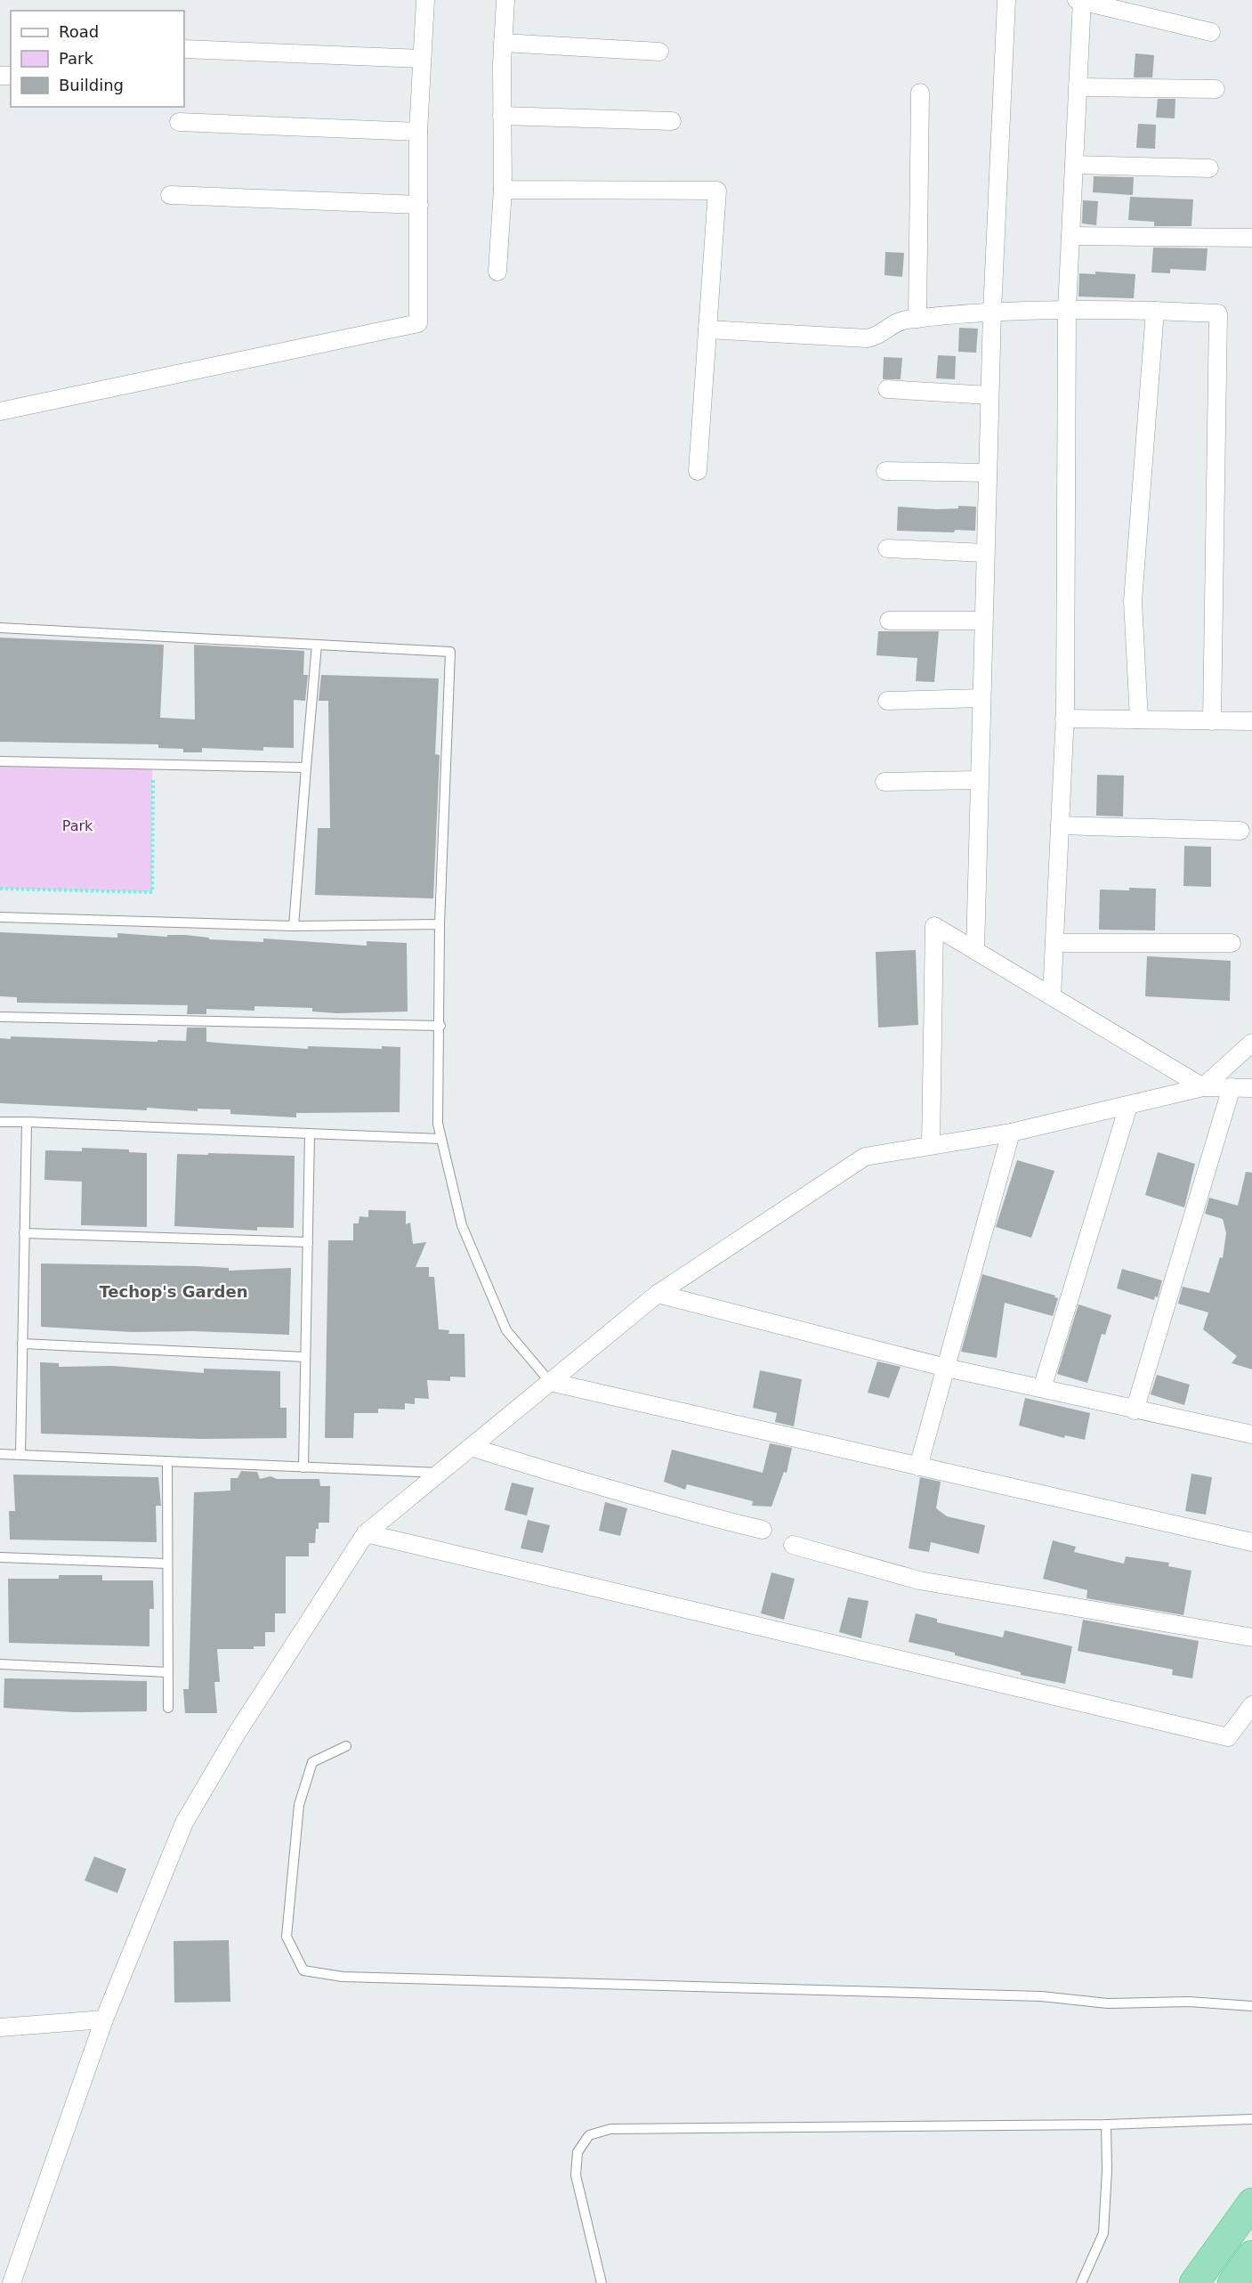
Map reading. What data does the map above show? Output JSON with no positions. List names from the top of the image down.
{
  "districts": ["Techop's Garden"],
  "parks": ["Park"],
  "legend": ["Road", "Park", "Building"]
}
